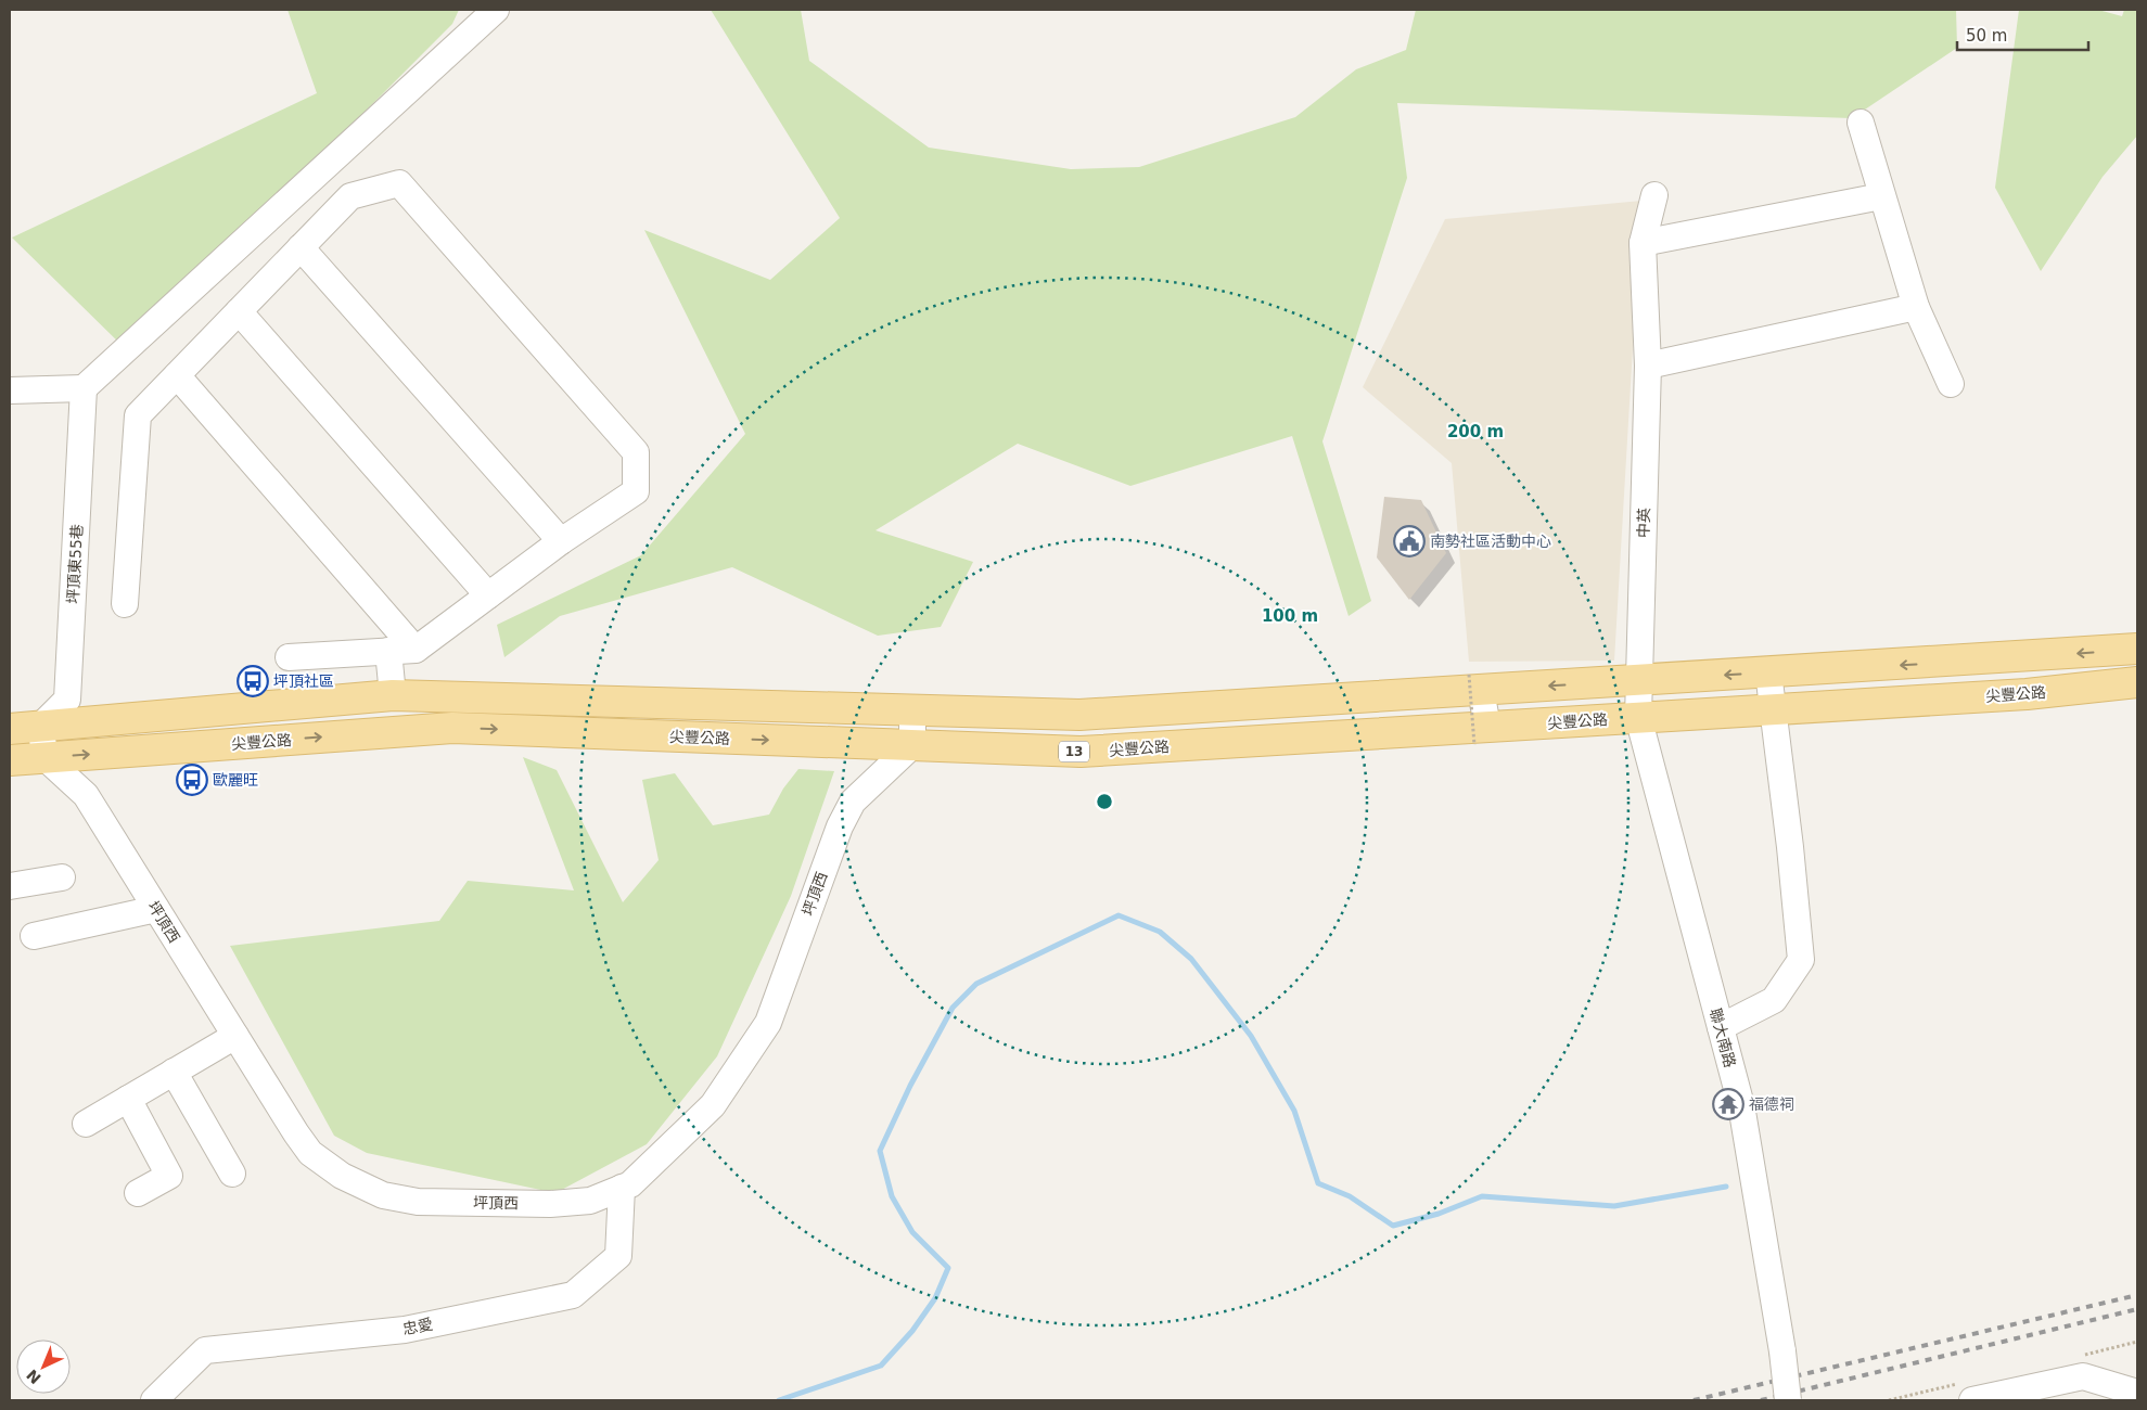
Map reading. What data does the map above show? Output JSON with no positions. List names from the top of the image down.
{
  "streets": {
    "main road": ["尖豐公路", "13"],
    "street": [
      "中英",
      "坪頂東55巷",
      "坪頂西",
      "聯大南路",
      "忠愛"
    ]
  },
  "crossings": [
    ["中英", "聯大南路"],
    ["尖豐公路", "坪頂西"],
    ["尖豐公路", "聯大南路"],
    ["坪頂西", "忠愛"]
  ],
  "places": {
    "public building": ["南勢社區活動中心"],
    "bus stop": ["坪頂社區", "歐麗旺"],
    "temple": ["福德祠"]
  },
  "scale_bar": "50 m",
  "north": "bottom left",
  "rings": ["200 m", "100 m"]
}
